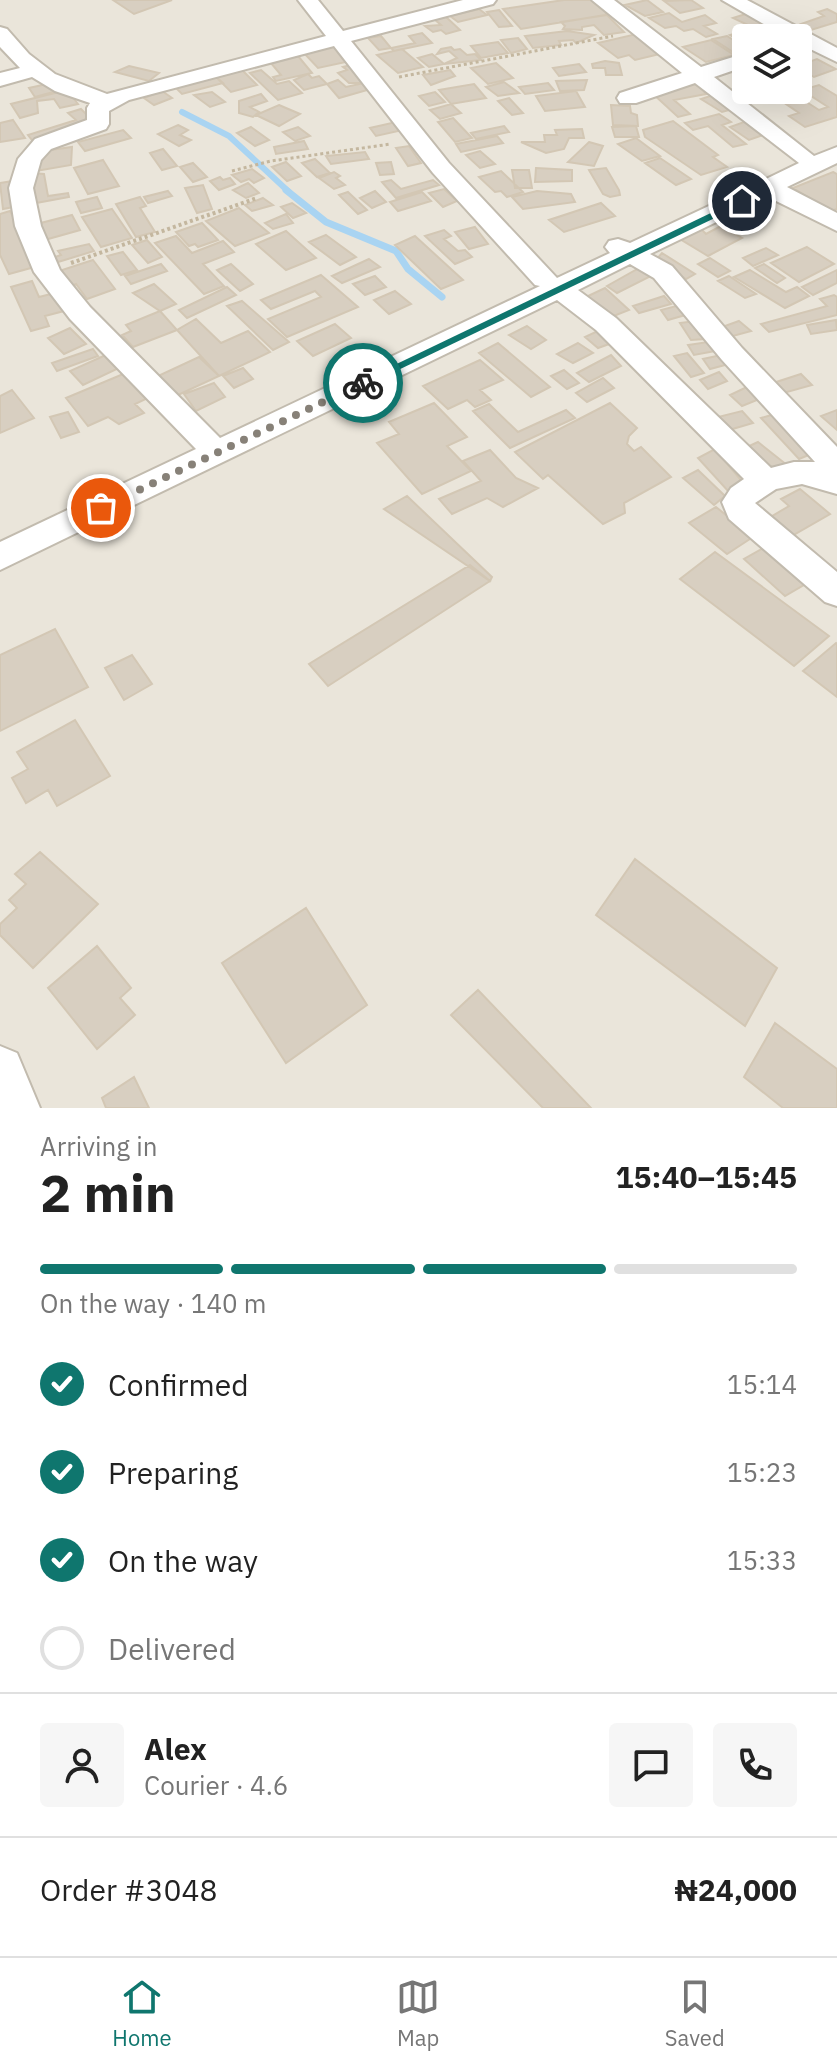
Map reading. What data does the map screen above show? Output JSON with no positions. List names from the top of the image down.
{
  "page": {
    "heading": ["2 min", "Arriving in", "15:40–15:45"],
    "panel": [
      "Alex",
      "Courier · 4.6",
      "Order #3048",
      "₦24,000"
    ],
    "bar": "On the way · 140 m",
    "list": [
      ["Confirmed", "15:14"],
      ["Preparing", "15:23"],
      ["On the way", "15:33"],
      "Delivered"
    ],
    "tabs": ["Home", "Map", "Saved"]
  }
}
